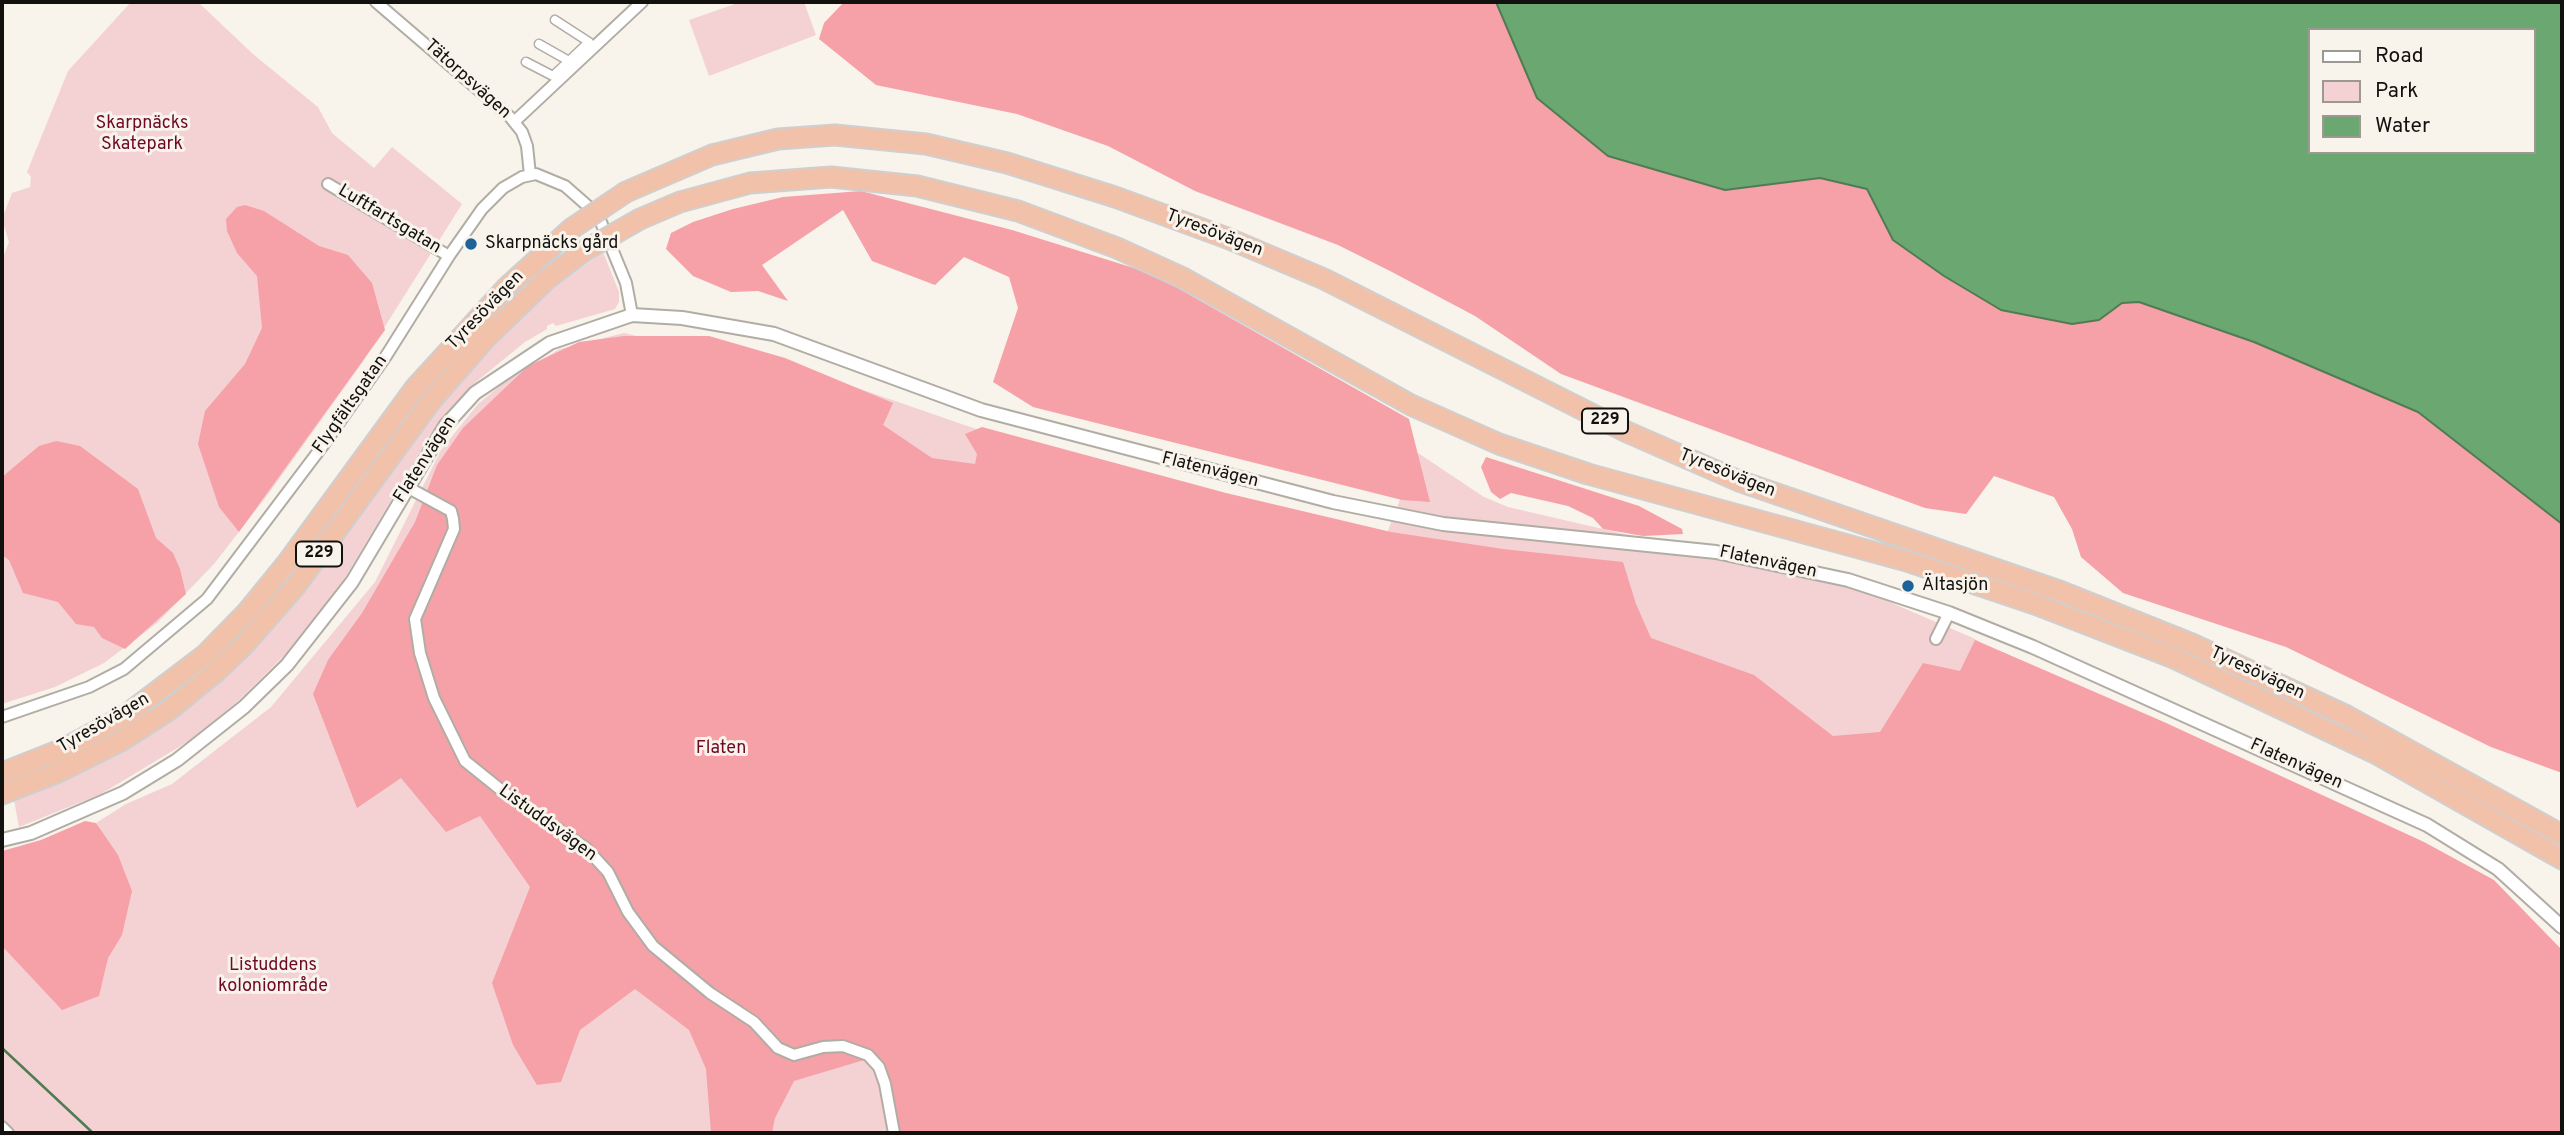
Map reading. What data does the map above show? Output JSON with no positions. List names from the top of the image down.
{
  "streets": {
    "highway": ["Tyresövägen", "229"],
    "street": [
      "Tätorpsvägen",
      "Luftfartsgatan",
      "Flygfältsgatan",
      "Flatenvägen",
      "Listuddsvägen"
    ]
  },
  "crossings": [
    ["Tätorpsvägen", "Flygfältsgatan"],
    ["Luftfartsgatan", "Flygfältsgatan"],
    ["Flatenvägen", "Listuddsvägen"]
  ],
  "parks": ["Skarpnäcks Skatepark", "Flaten", "Listuddens koloniområde"],
  "places": ["Skarpnäcks gård", "Ältasjön"],
  "legend": ["Road", "Park", "Water"]
}
